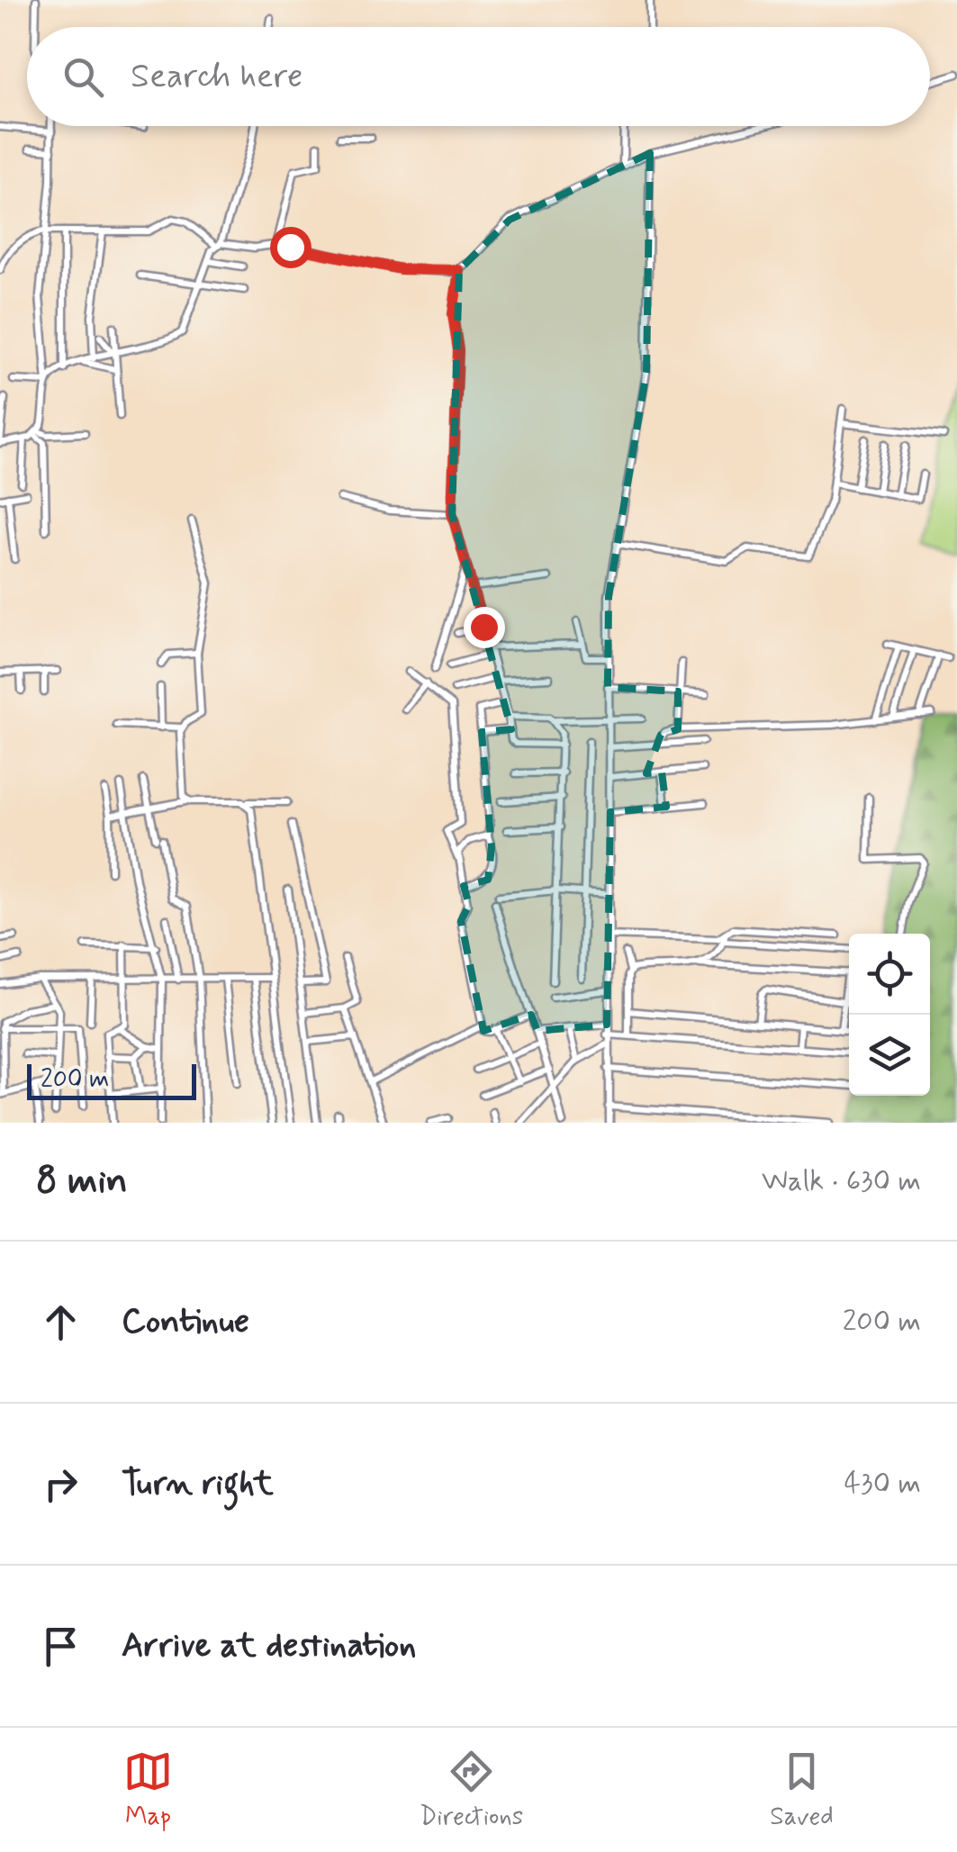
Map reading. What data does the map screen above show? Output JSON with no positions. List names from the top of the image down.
{
  "scale_bar": "200 m",
  "page": {
    "search": "Search here",
    "scale": "200 m",
    "heading": ["8 min", "Walk · 630 m"],
    "list": [
      ["Continue", "200 m"],
      ["Turn right", "430 m"],
      "Arrive at destination"
    ],
    "nav": ["Map", "Directions", "Saved"]
  }
}
